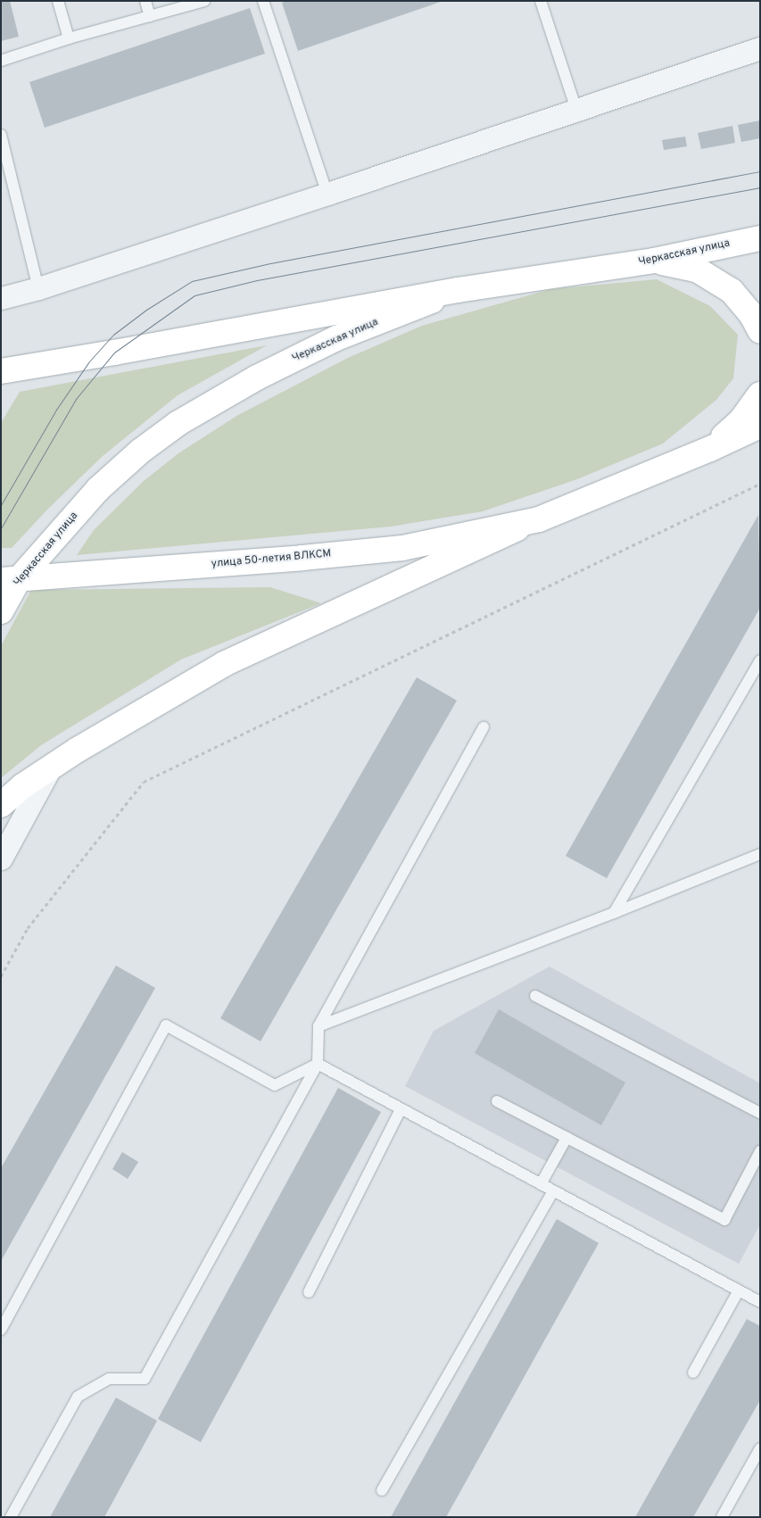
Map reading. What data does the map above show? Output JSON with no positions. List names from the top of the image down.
{
  "streets": {
    "main road": ["Черкасская улица", "улица 50-летия ВЛКСМ"]
  },
  "crossings": [
    ["Черкасская улица", "улица 50-летия ВЛКСМ"]
  ]
}
